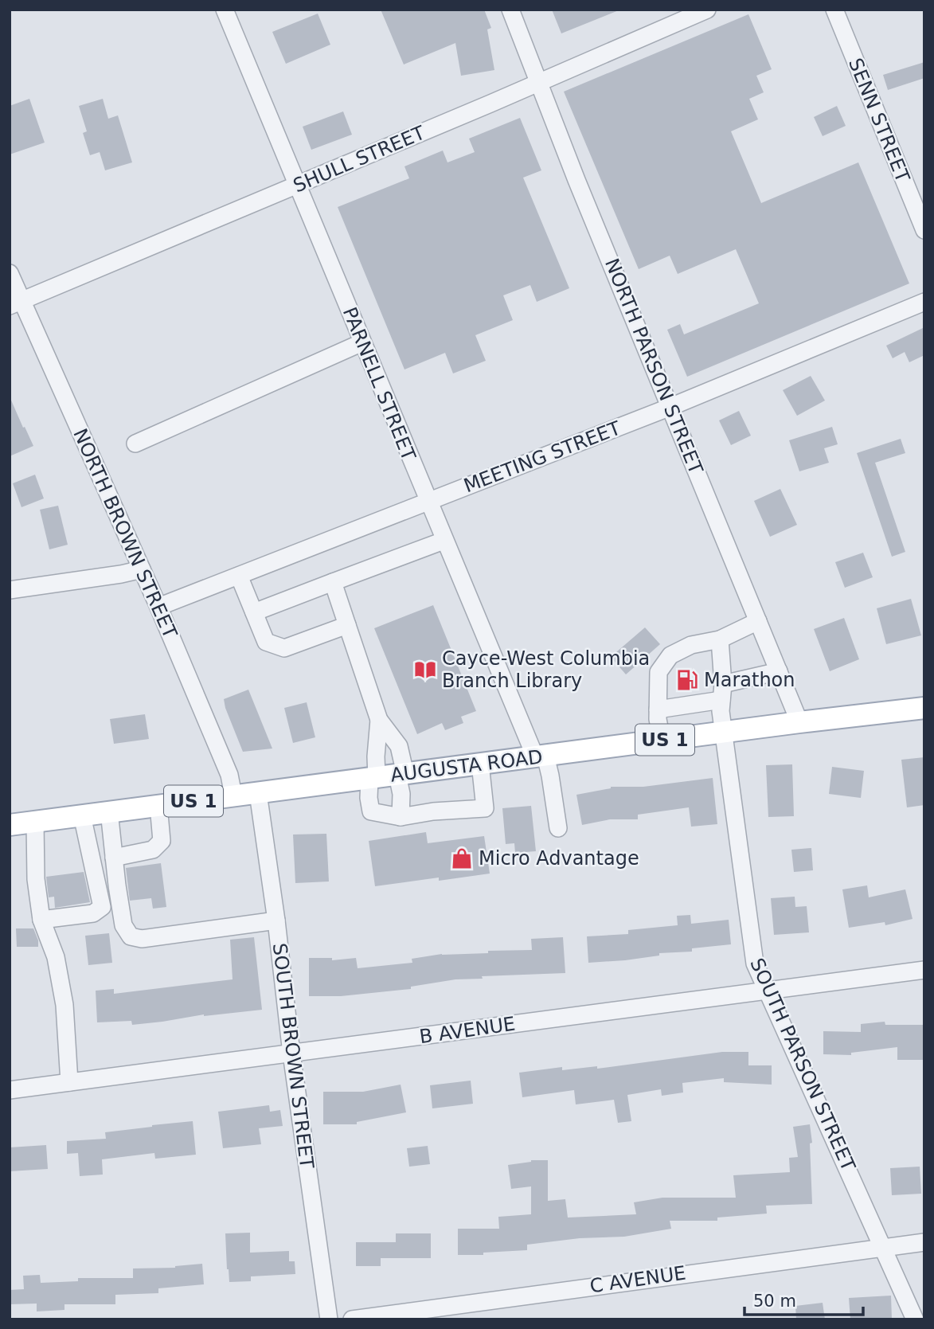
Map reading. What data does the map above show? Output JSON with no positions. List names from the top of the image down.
{
  "streets": {
    "main road": ["US 1", "AUGUSTA ROAD"],
    "street": [
      "SENN STREET",
      "SHULL STREET",
      "NORTH PARSON STREET",
      "PARNELL STREET",
      "MEETING STREET",
      "NORTH BROWN STREET",
      "B AVENUE",
      "SOUTH BROWN STREET",
      "SOUTH PARSON STREET",
      "C AVENUE"
    ]
  },
  "crossings": [
    ["SHULL STREET", "NORTH PARSON STREET"],
    ["SHULL STREET", "PARNELL STREET"],
    ["SHULL STREET", "NORTH BROWN STREET"],
    ["NORTH PARSON STREET", "MEETING STREET"],
    ["NORTH PARSON STREET", "AUGUSTA ROAD"],
    ["PARNELL STREET", "MEETING STREET"],
    ["PARNELL STREET", "AUGUSTA ROAD"],
    ["MEETING STREET", "NORTH BROWN STREET"],
    ["NORTH BROWN STREET", "AUGUSTA ROAD"],
    ["AUGUSTA ROAD", "SOUTH BROWN STREET"],
    ["AUGUSTA ROAD", "SOUTH PARSON STREET"],
    ["B AVENUE", "SOUTH BROWN STREET"],
    ["B AVENUE", "SOUTH PARSON STREET"],
    ["SOUTH PARSON STREET", "C AVENUE"]
  ],
  "places": {
    "library": ["Cayce-West Columbia Branch Library"],
    "fuel station": ["Marathon"],
    "shop": ["Micro Advantage"]
  },
  "scale_bar": "50 m"
}
